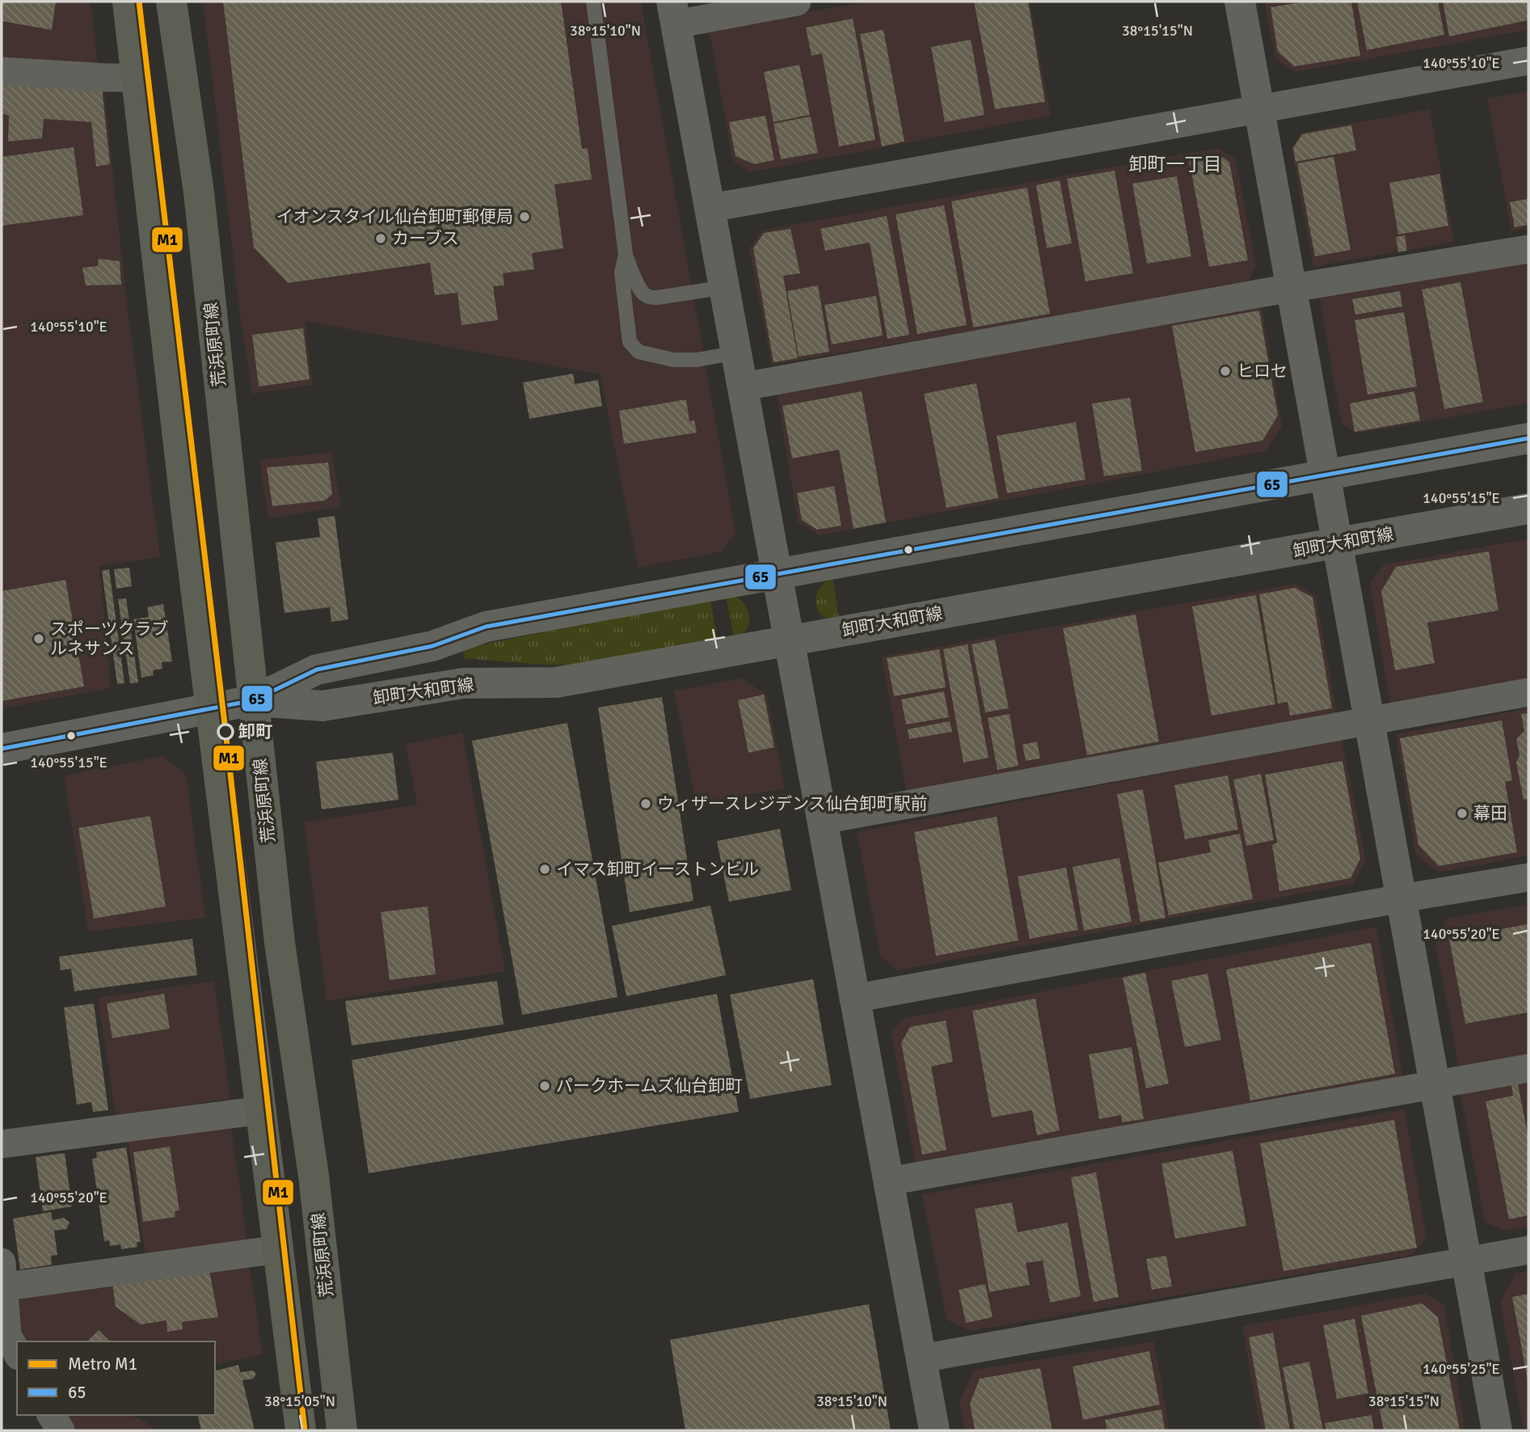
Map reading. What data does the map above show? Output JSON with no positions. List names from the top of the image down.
{
  "streets": {
    "main road": ["荒浜原町線"],
    "street": ["卸町大和町線"]
  },
  "crossings": [
    ["荒浜原町線", "卸町大和町線"]
  ],
  "districts": ["卸町一丁目"],
  "places": [
    "イオンスタイル仙台卸町郵便局",
    "カーブス",
    "ヒロセ",
    "スポーツクラブ ルネサンス",
    "卸町",
    "ウィザースレジデンス仙台卸町駅前",
    "幕田",
    "イマス卸町イーストンビル",
    "パークホームズ仙台卸町"
  ],
  "lines": ["metro line M1", "transit line 65"],
  "legend": ["Metro M1", "65"],
  "coordinates": [
    "38°15'10\"N",
    "38°15'15\"N",
    "140°55'10\"E",
    "140°55'15\"E",
    "140°55'20\"E",
    "140°55'25\"E",
    "38°15'05\"N"
  ]
}
